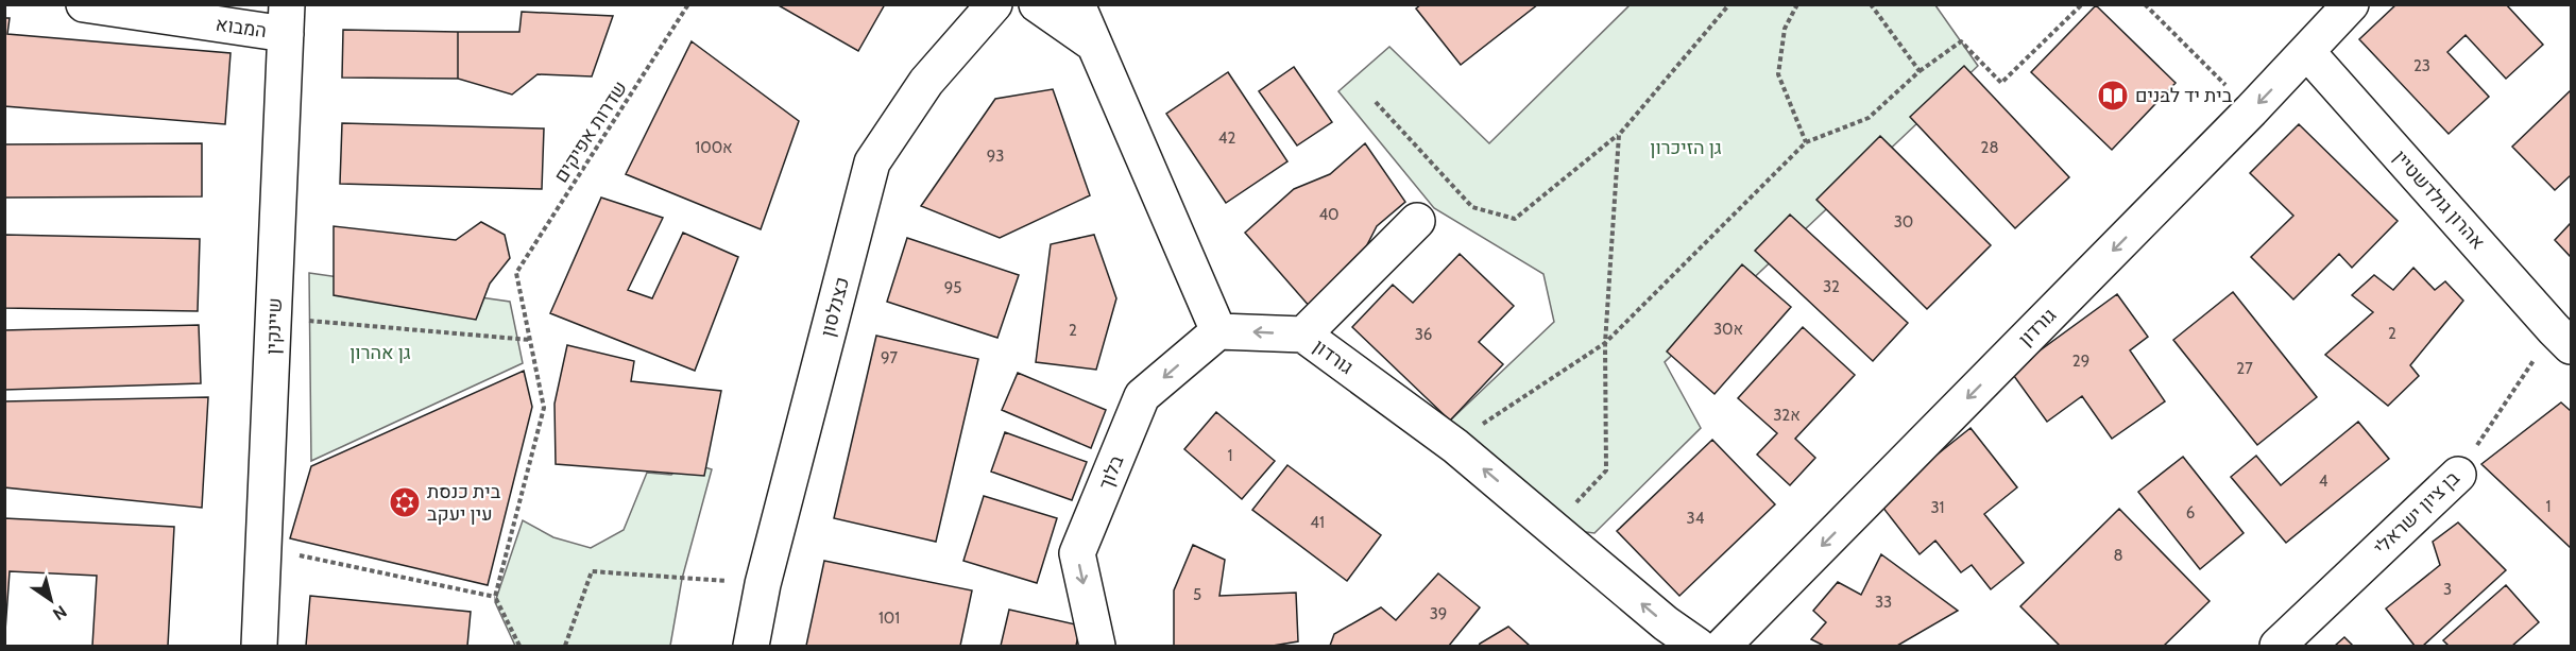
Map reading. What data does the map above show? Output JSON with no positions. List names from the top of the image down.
{
  "streets": {
    "street": [
      "המבוא",
      "אהרון גולדשטיין",
      "כצנלסון",
      "שיינקין",
      "גורדון",
      "בלוך",
      "בן ציון ישראלי"
    ],
    "path": ["שדרות אפיקים"]
  },
  "crossings": [
    ["המבוא", "שיינקין"],
    ["אהרון גולדשטיין", "גורדון"],
    ["אהרון גולדשטיין", "בן ציון ישראלי"],
    ["גורדון", "בלוך"]
  ],
  "one_way": ["גורדון", "בלוך"],
  "parks": ["גן הזיכרון", "גן אהרון"],
  "places": {
    "library": ["בית יד לבנים"],
    "synagogue": ["בית כנסת עין יעקב"]
  },
  "house_numbers": [
    "23",
    "42",
    "100א",
    "28",
    "93",
    "40",
    "30",
    "32",
    "95",
    "30א",
    "2",
    "2",
    "36",
    "97",
    "29",
    "27",
    "32א",
    "1",
    "4",
    "1",
    "31",
    "6",
    "34",
    "41",
    "8",
    "3",
    "5",
    "33",
    "39",
    "101"
  ],
  "north": "bottom right"
}
